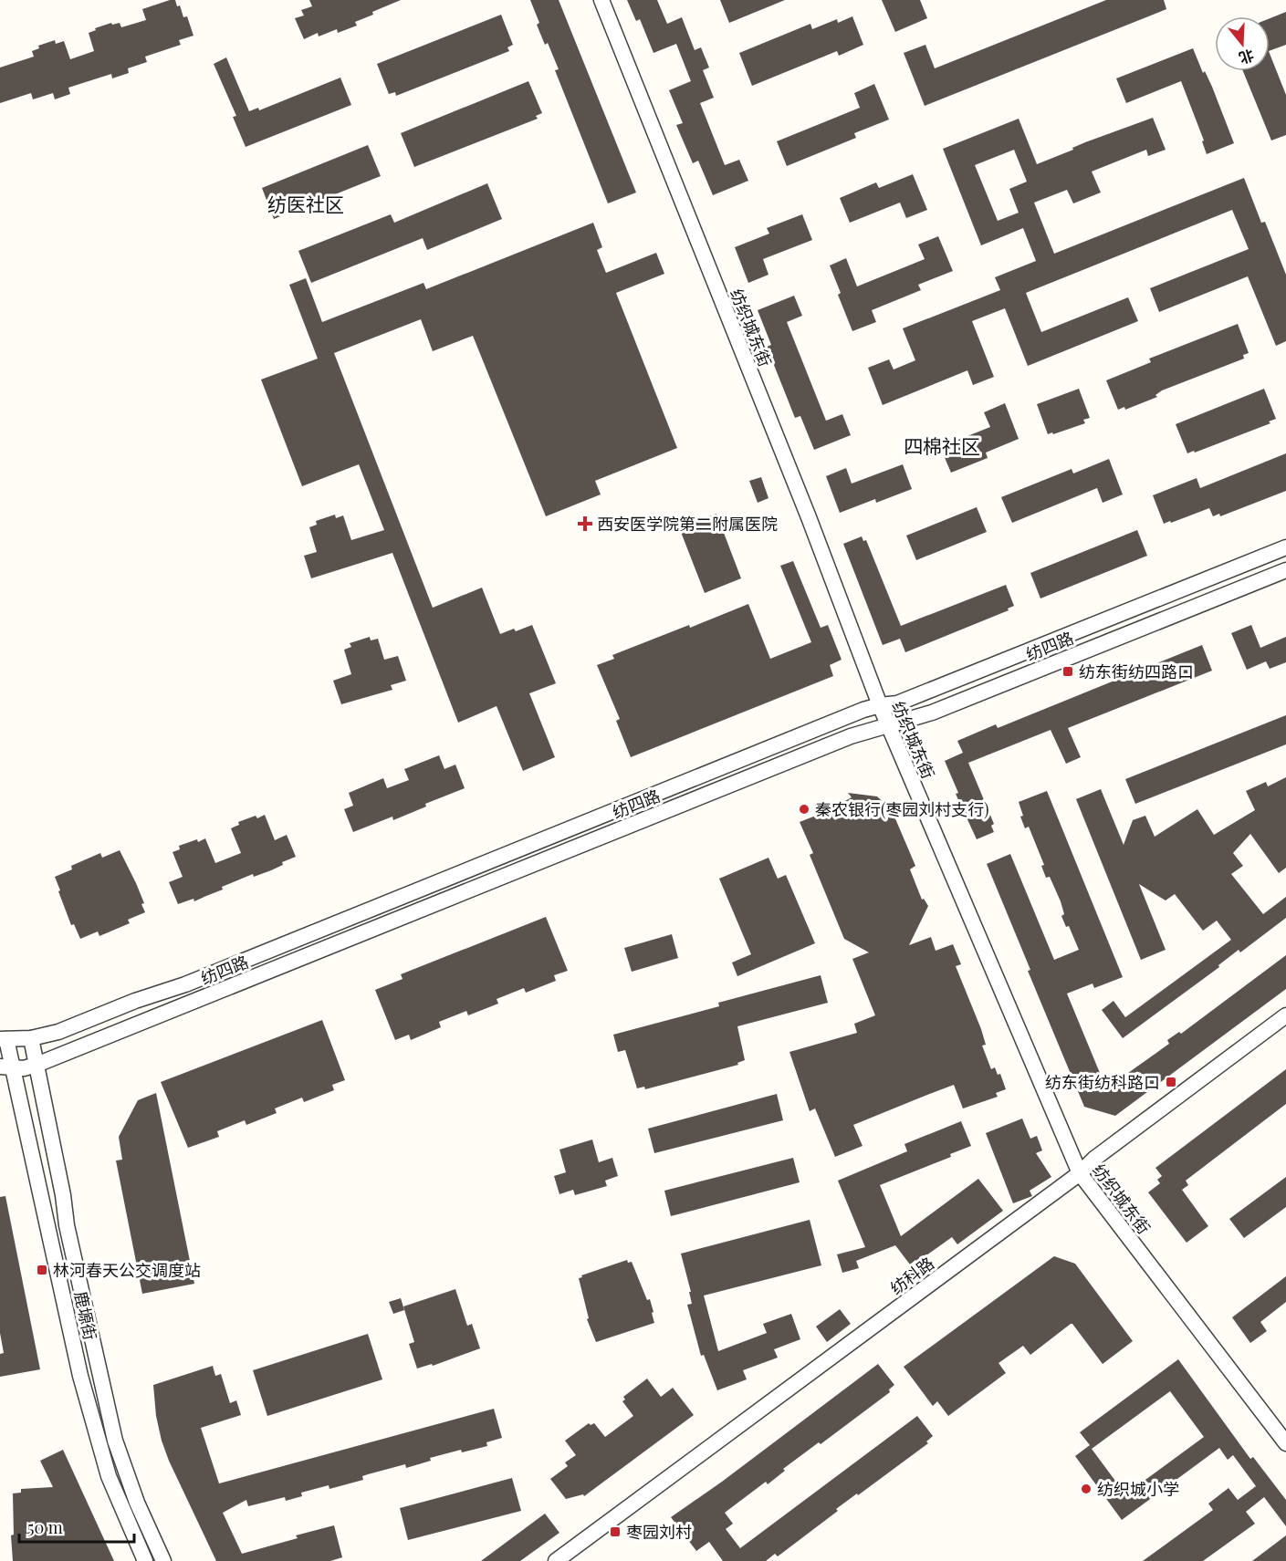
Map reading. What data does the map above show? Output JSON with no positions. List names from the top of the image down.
{
  "streets": {
    "street": [
      "纺织城东街",
      "纺四路",
      "纺科路",
      "鹿塬街"
    ]
  },
  "crossings": [
    ["纺织城东街", "纺四路"],
    ["纺织城东街", "纺科路"],
    ["纺四路", "鹿塬街"]
  ],
  "districts": ["纺医社区", "四棉社区"],
  "places": {
    "health": ["西安医学院第二附属医院"],
    "transit": [
      "纺东街纺四路口",
      "纺东街纺科路口",
      "林河春天公交调度站",
      "枣园刘村"
    ],
    "other": ["秦农银行(枣园刘村支行)", "纺织城小学"]
  },
  "scale_bar": "50 m",
  "north": "bottom"
}
